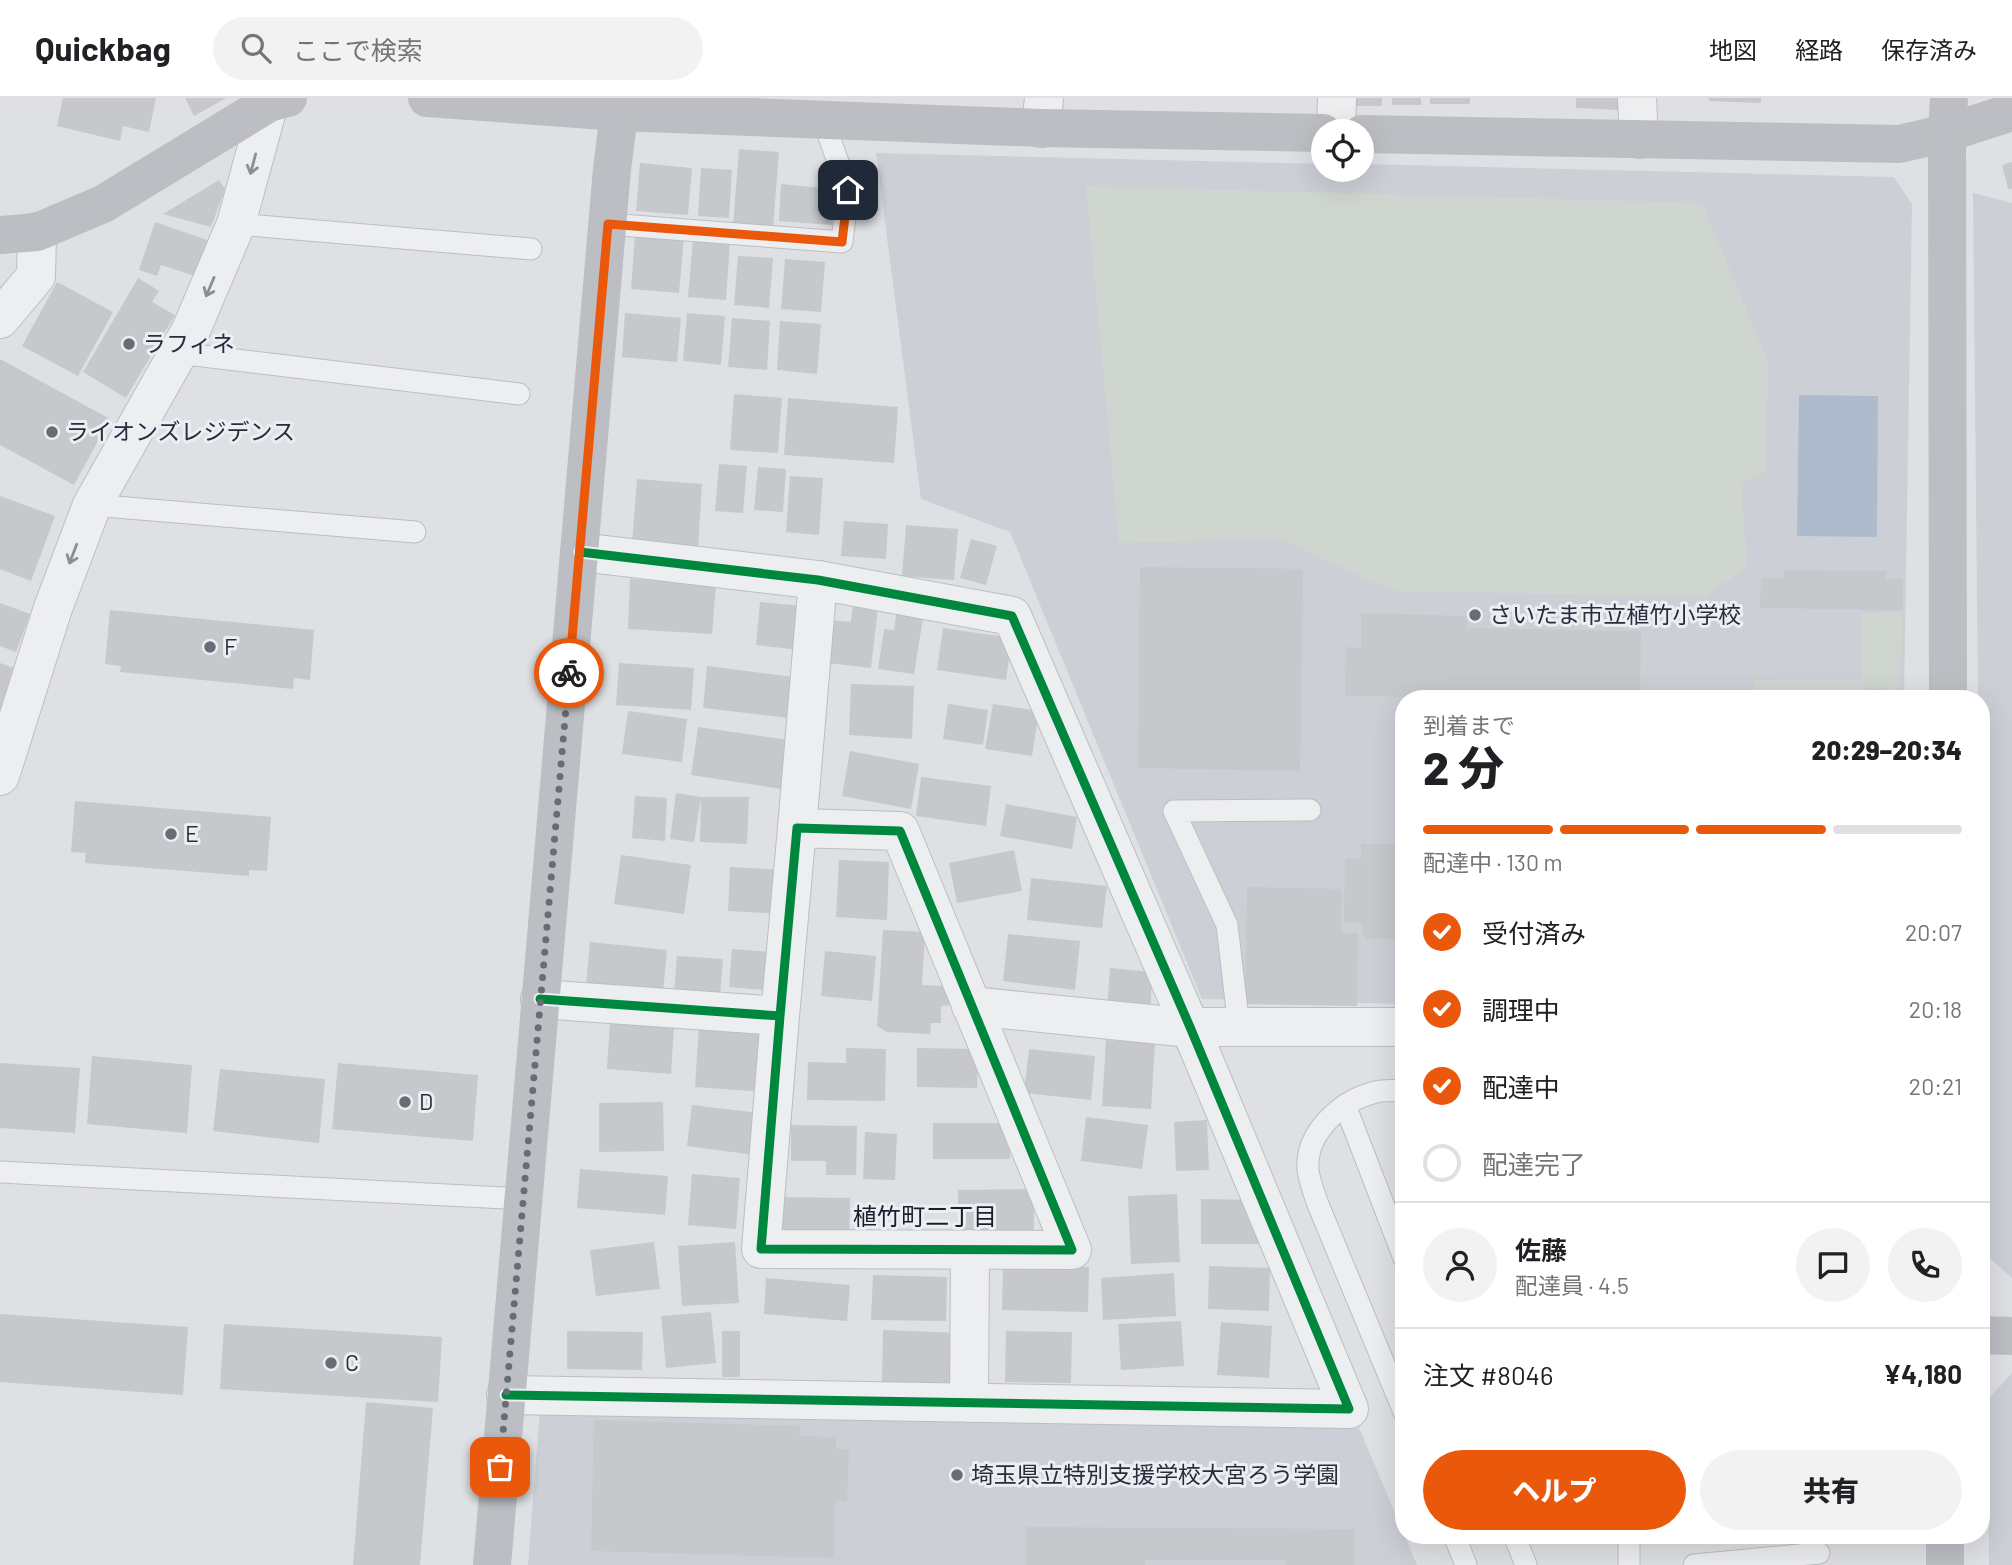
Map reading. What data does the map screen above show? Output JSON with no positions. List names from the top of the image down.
{
  "districts": ["植竹町二丁目"],
  "places": [
    "ラフィネ",
    "ライオンズレジデンス",
    "さいたま市立植竹小学校",
    "F",
    "E",
    "D",
    "C",
    "埼玉県立特別支援学校大宮ろう学園"
  ],
  "page": {
    "header": "Quickbag",
    "search": "ここで検索",
    "nav": ["地図", "経路", "保存済み"],
    "heading": ["2 分", "到着まで", "20:29–20:34"],
    "panel": [
      "佐藤",
      "配達員 · 4.5",
      "注文 #8046",
      "¥4,180"
    ],
    "bar": "配達中 · 130 m",
    "list": [
      ["受付済み", "20:07"],
      ["調理中", "20:18"],
      ["配達中", "20:21"],
      "配達完了"
    ],
    "buttons": ["ヘルプ", "共有"]
  }
}
